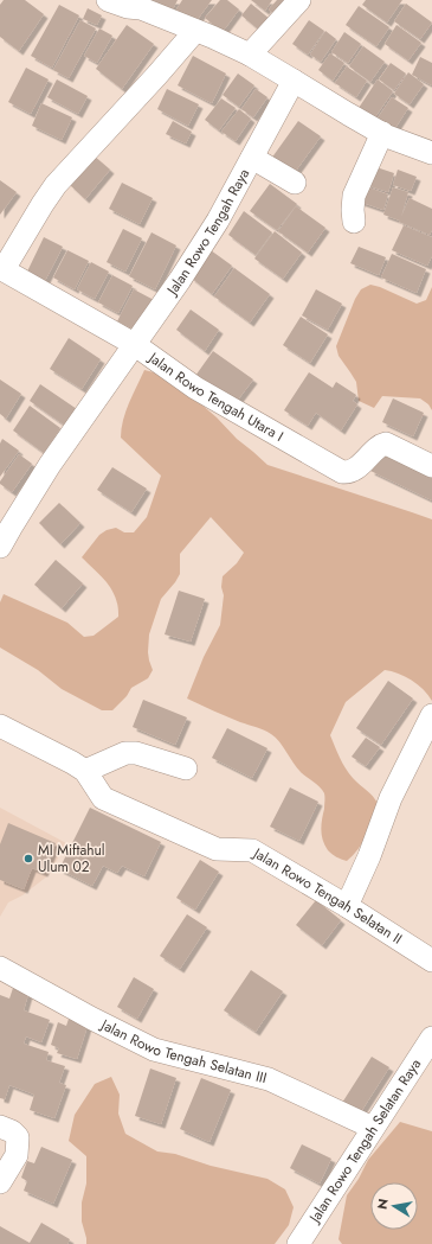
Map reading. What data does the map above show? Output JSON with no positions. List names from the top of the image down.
{
  "streets": {
    "street": [
      "Jalan Rowo Tengah Raya",
      "Jalan Rowo Tengah Utara I",
      "Jalan Rowo Tengah Selatan II",
      "Jalan Rowo Tengah Selatan III",
      "Jalan Rowo Tengah Selatan Raya"
    ]
  },
  "crossings": [
    ["Jalan Rowo Tengah Raya", "Jalan Rowo Tengah Utara I"],
    ["Jalan Rowo Tengah Selatan III", "Jalan Rowo Tengah Selatan Raya"]
  ],
  "places": ["MI Miftahul Ulum 02"],
  "north": "left"
}
